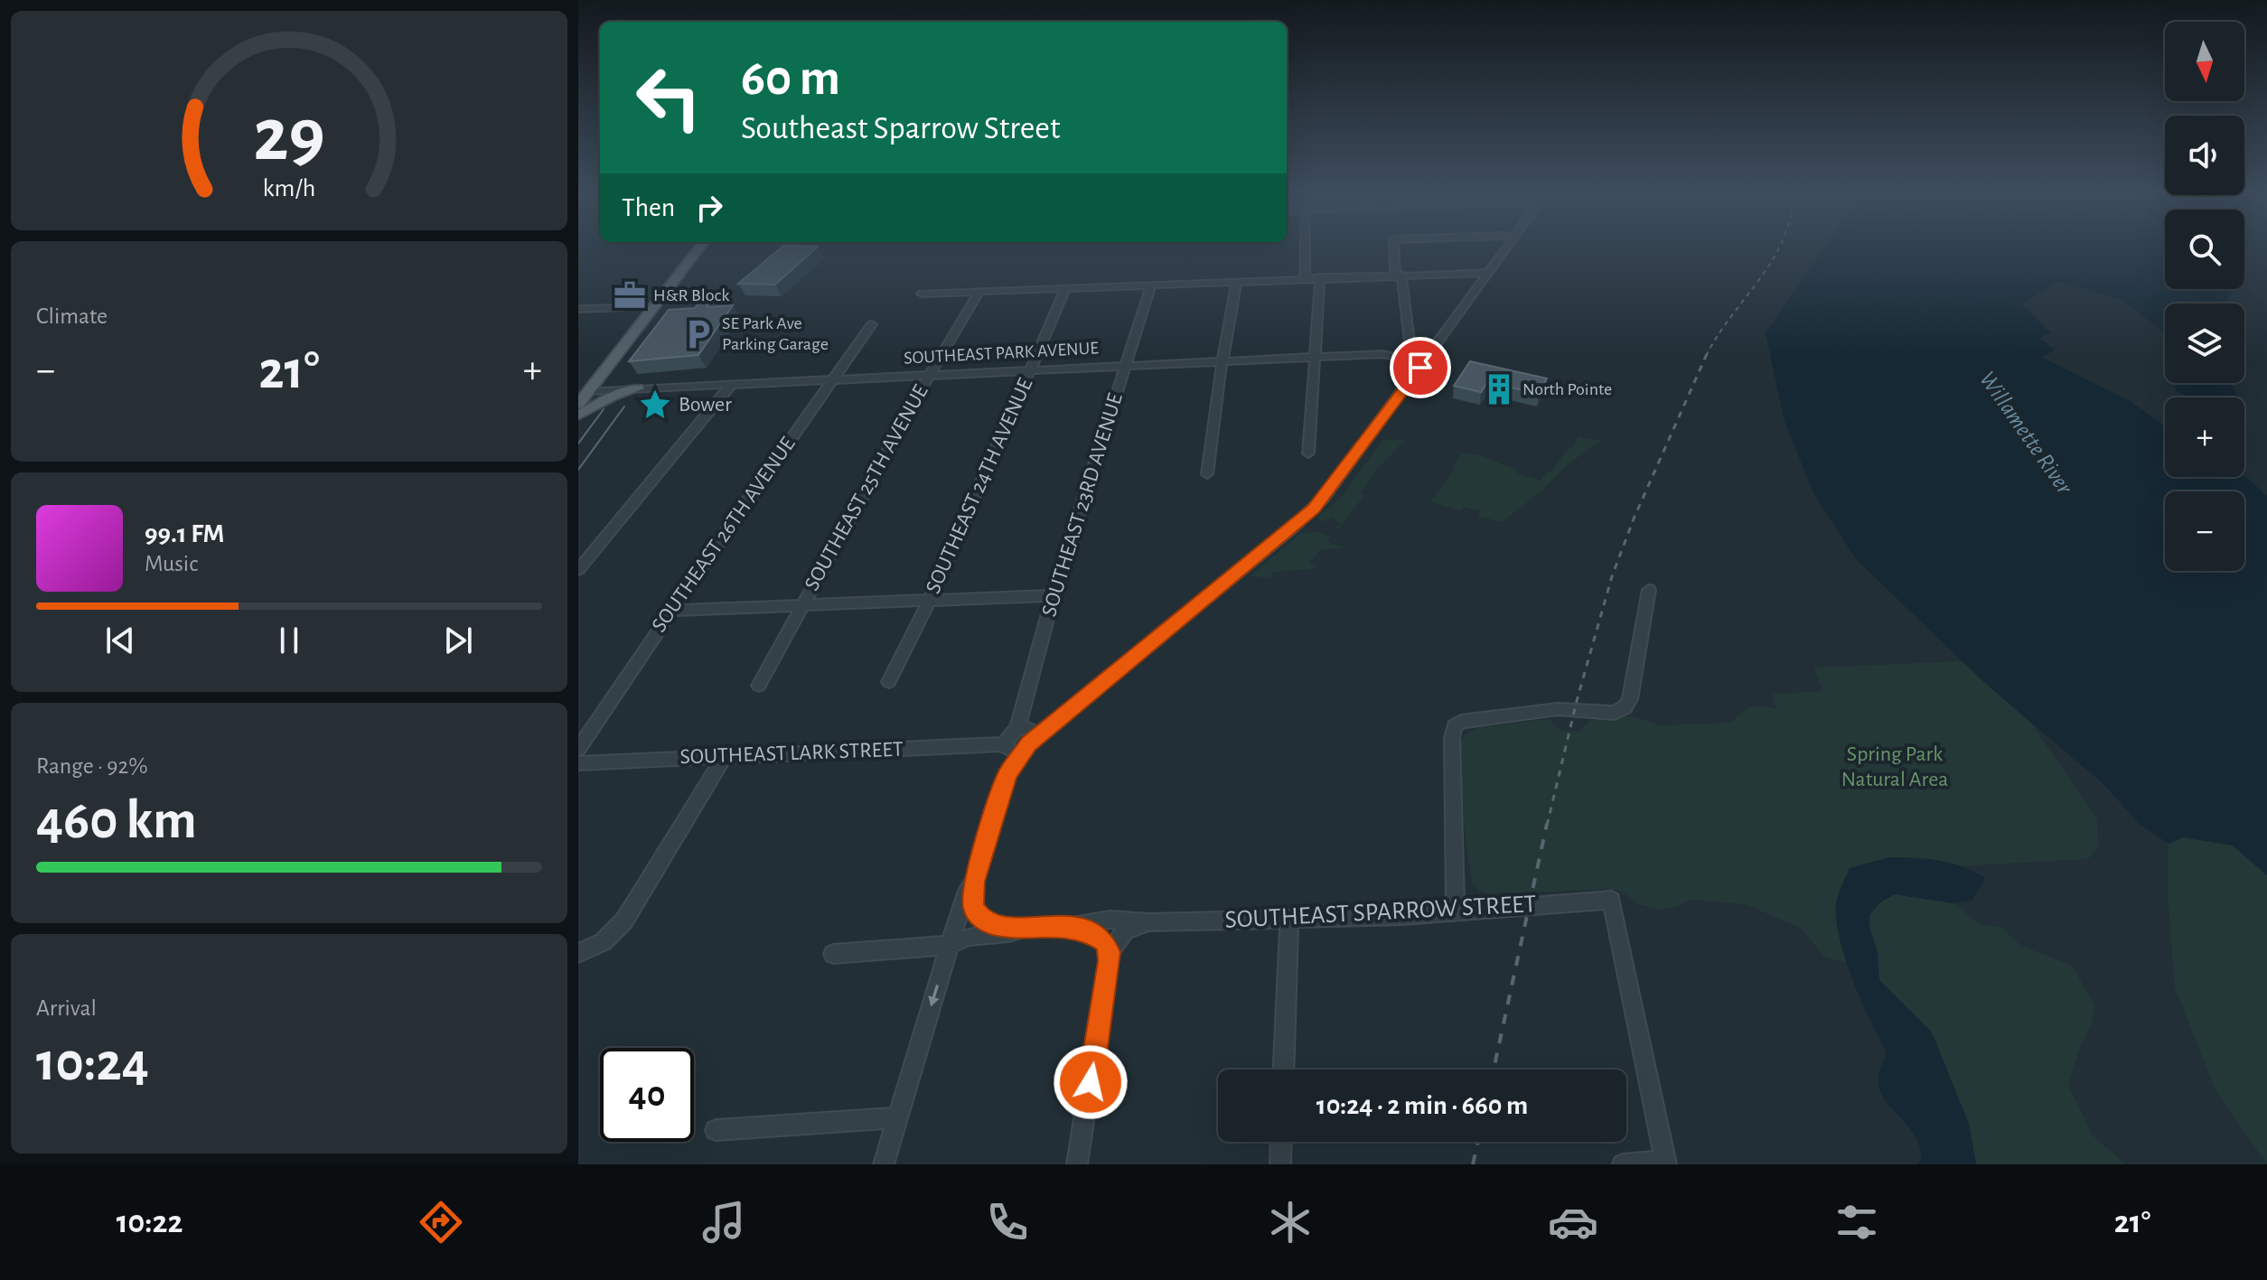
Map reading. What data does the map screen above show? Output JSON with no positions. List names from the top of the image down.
{
  "streets": {
    "street": [
      "SOUTHEAST PARK AVENUE",
      "SOUTHEAST 24TH AVENUE",
      "SOUTHEAST 25TH AVENUE",
      "SOUTHEAST 23RD AVENUE",
      "SOUTHEAST 26TH AVENUE",
      "SOUTHEAST LARK STREET",
      "SOUTHEAST SPARROW STREET"
    ]
  },
  "crossings": [
    ["SOUTHEAST PARK AVENUE", "SOUTHEAST 24TH AVENUE"],
    ["SOUTHEAST PARK AVENUE", "SOUTHEAST 25TH AVENUE"],
    ["SOUTHEAST PARK AVENUE", "SOUTHEAST 23RD AVENUE"],
    ["SOUTHEAST PARK AVENUE", "SOUTHEAST 26TH AVENUE"]
  ],
  "water": ["Willamette River"],
  "parks": ["Spring Park Natural Area"],
  "places": {
    "office": ["H&R Block"],
    "parking": ["SE Park Ave Parking Garage"],
    "building": ["North Pointe"],
    "place": ["Bower"]
  },
  "north": "bottom",
  "page": {
    "map_buttons": ["+", "−"],
    "turn": ["60 m", "Southeast Sparrow Street"],
    "then": "Then",
    "tile": [
      "Climate",
      ["Range · 92%", "460 km"],
      ["Arrival", "10:24"]
    ],
    "heat": ["−", "21°", "+"],
    "song": ["99.1 FM", "Music"],
    "limit": "40",
    "trip": "10:24 · 2 min · 660 m",
    "tabs": ["10:22", "21°"],
    "gauge": ["29", "km/h"]
  }
}
